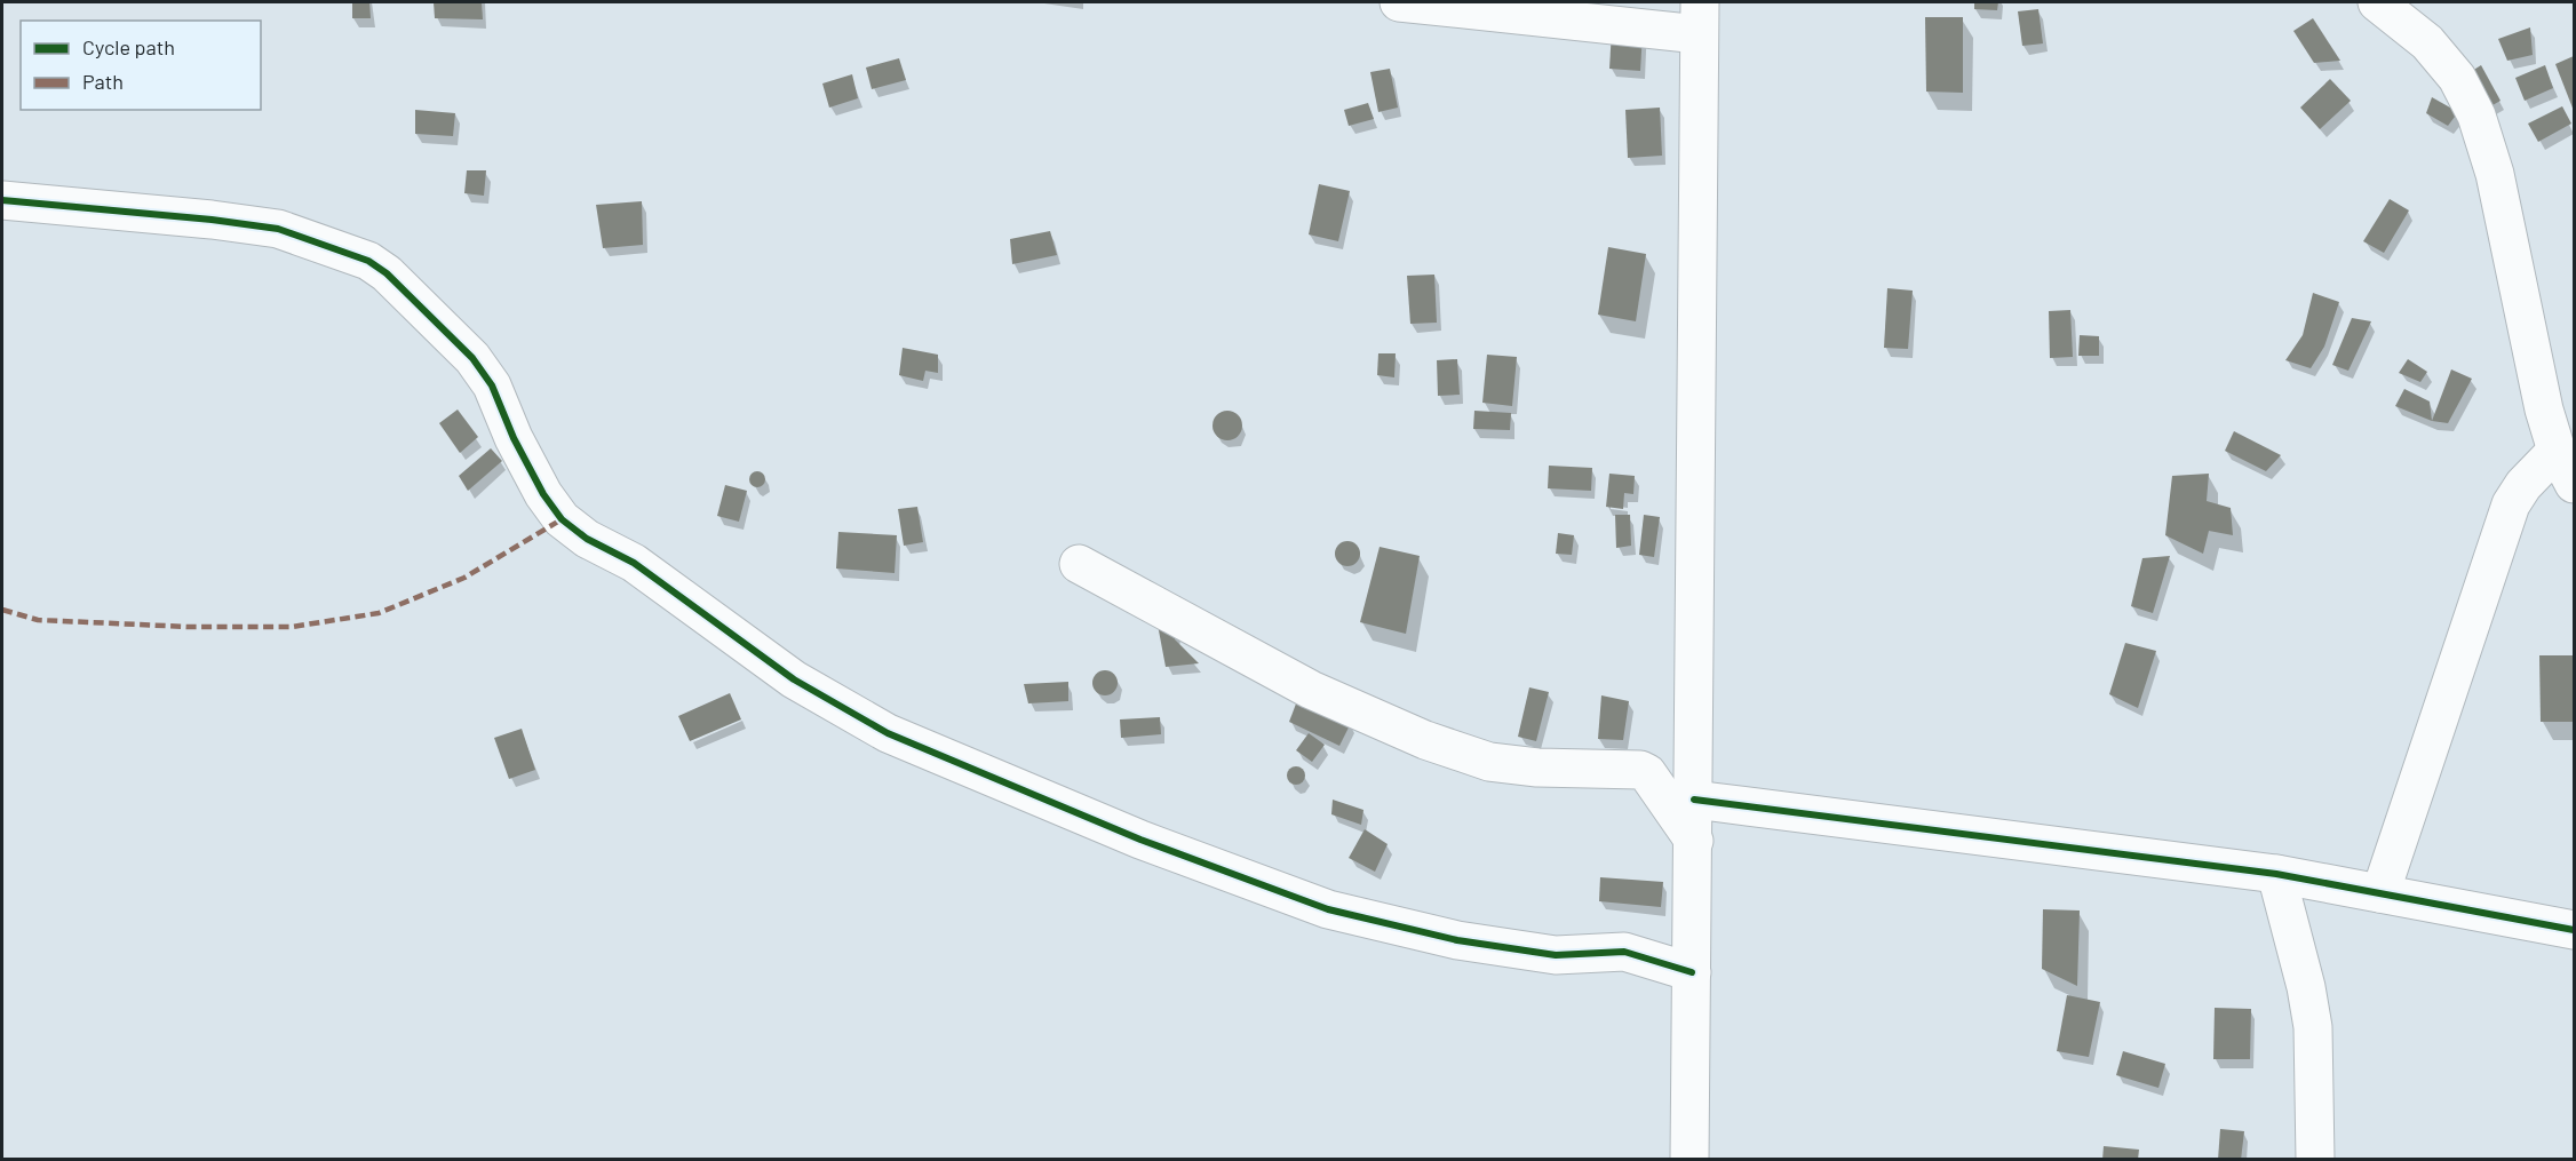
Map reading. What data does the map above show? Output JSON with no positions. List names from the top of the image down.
{
  "legend": ["Cycle path", "Path"]
}
